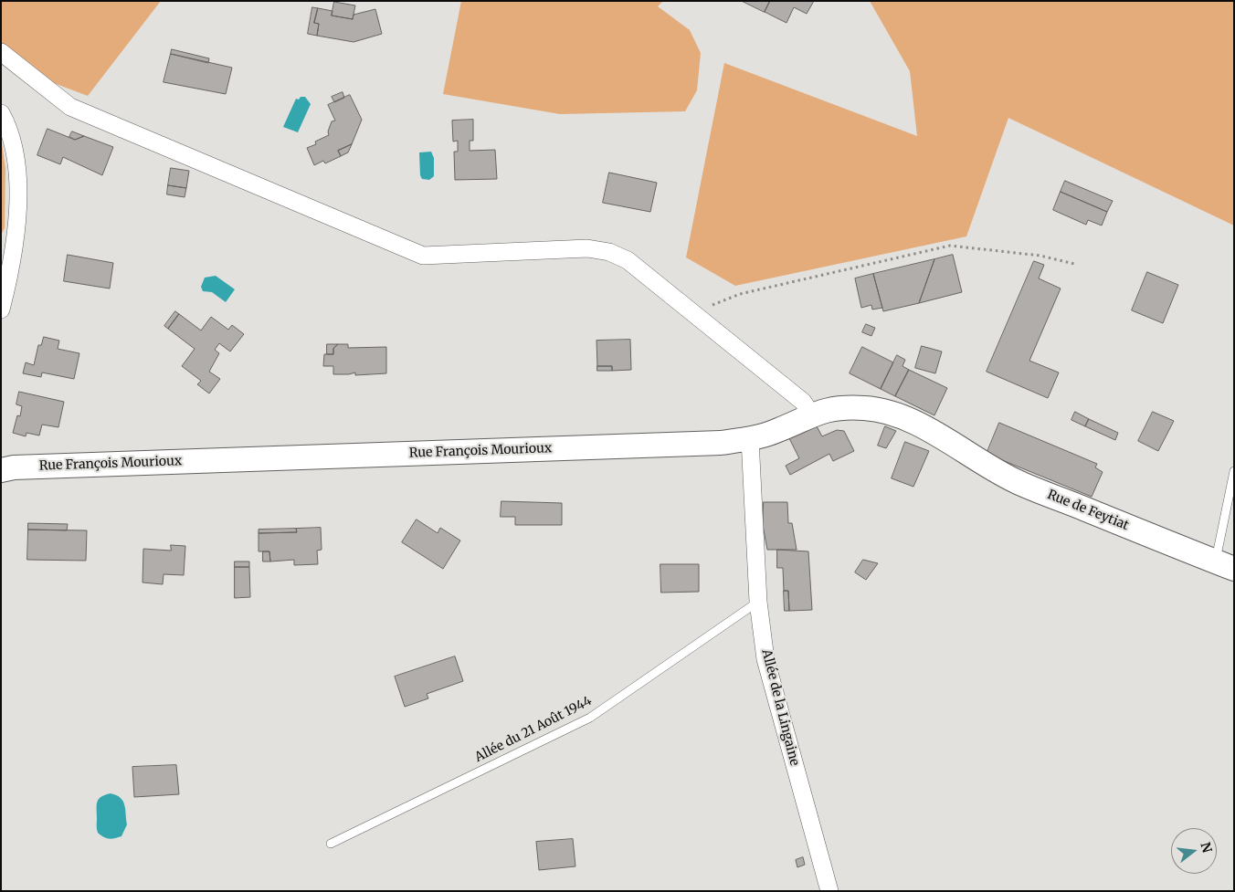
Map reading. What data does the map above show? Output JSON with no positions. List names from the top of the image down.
{
  "streets": {
    "street": ["Rue François Mourioux", "Rue de Feytiat", "Allée de la Lingaine"],
    "lane": ["Allée du 21 Août 1944"]
  },
  "crossings": [
    ["Rue François Mourioux", "Rue de Feytiat"],
    ["Rue François Mourioux", "Allée de la Lingaine"],
    ["Allée de la Lingaine", "Allée du 21 Août 1944"]
  ],
  "north": "right"
}
